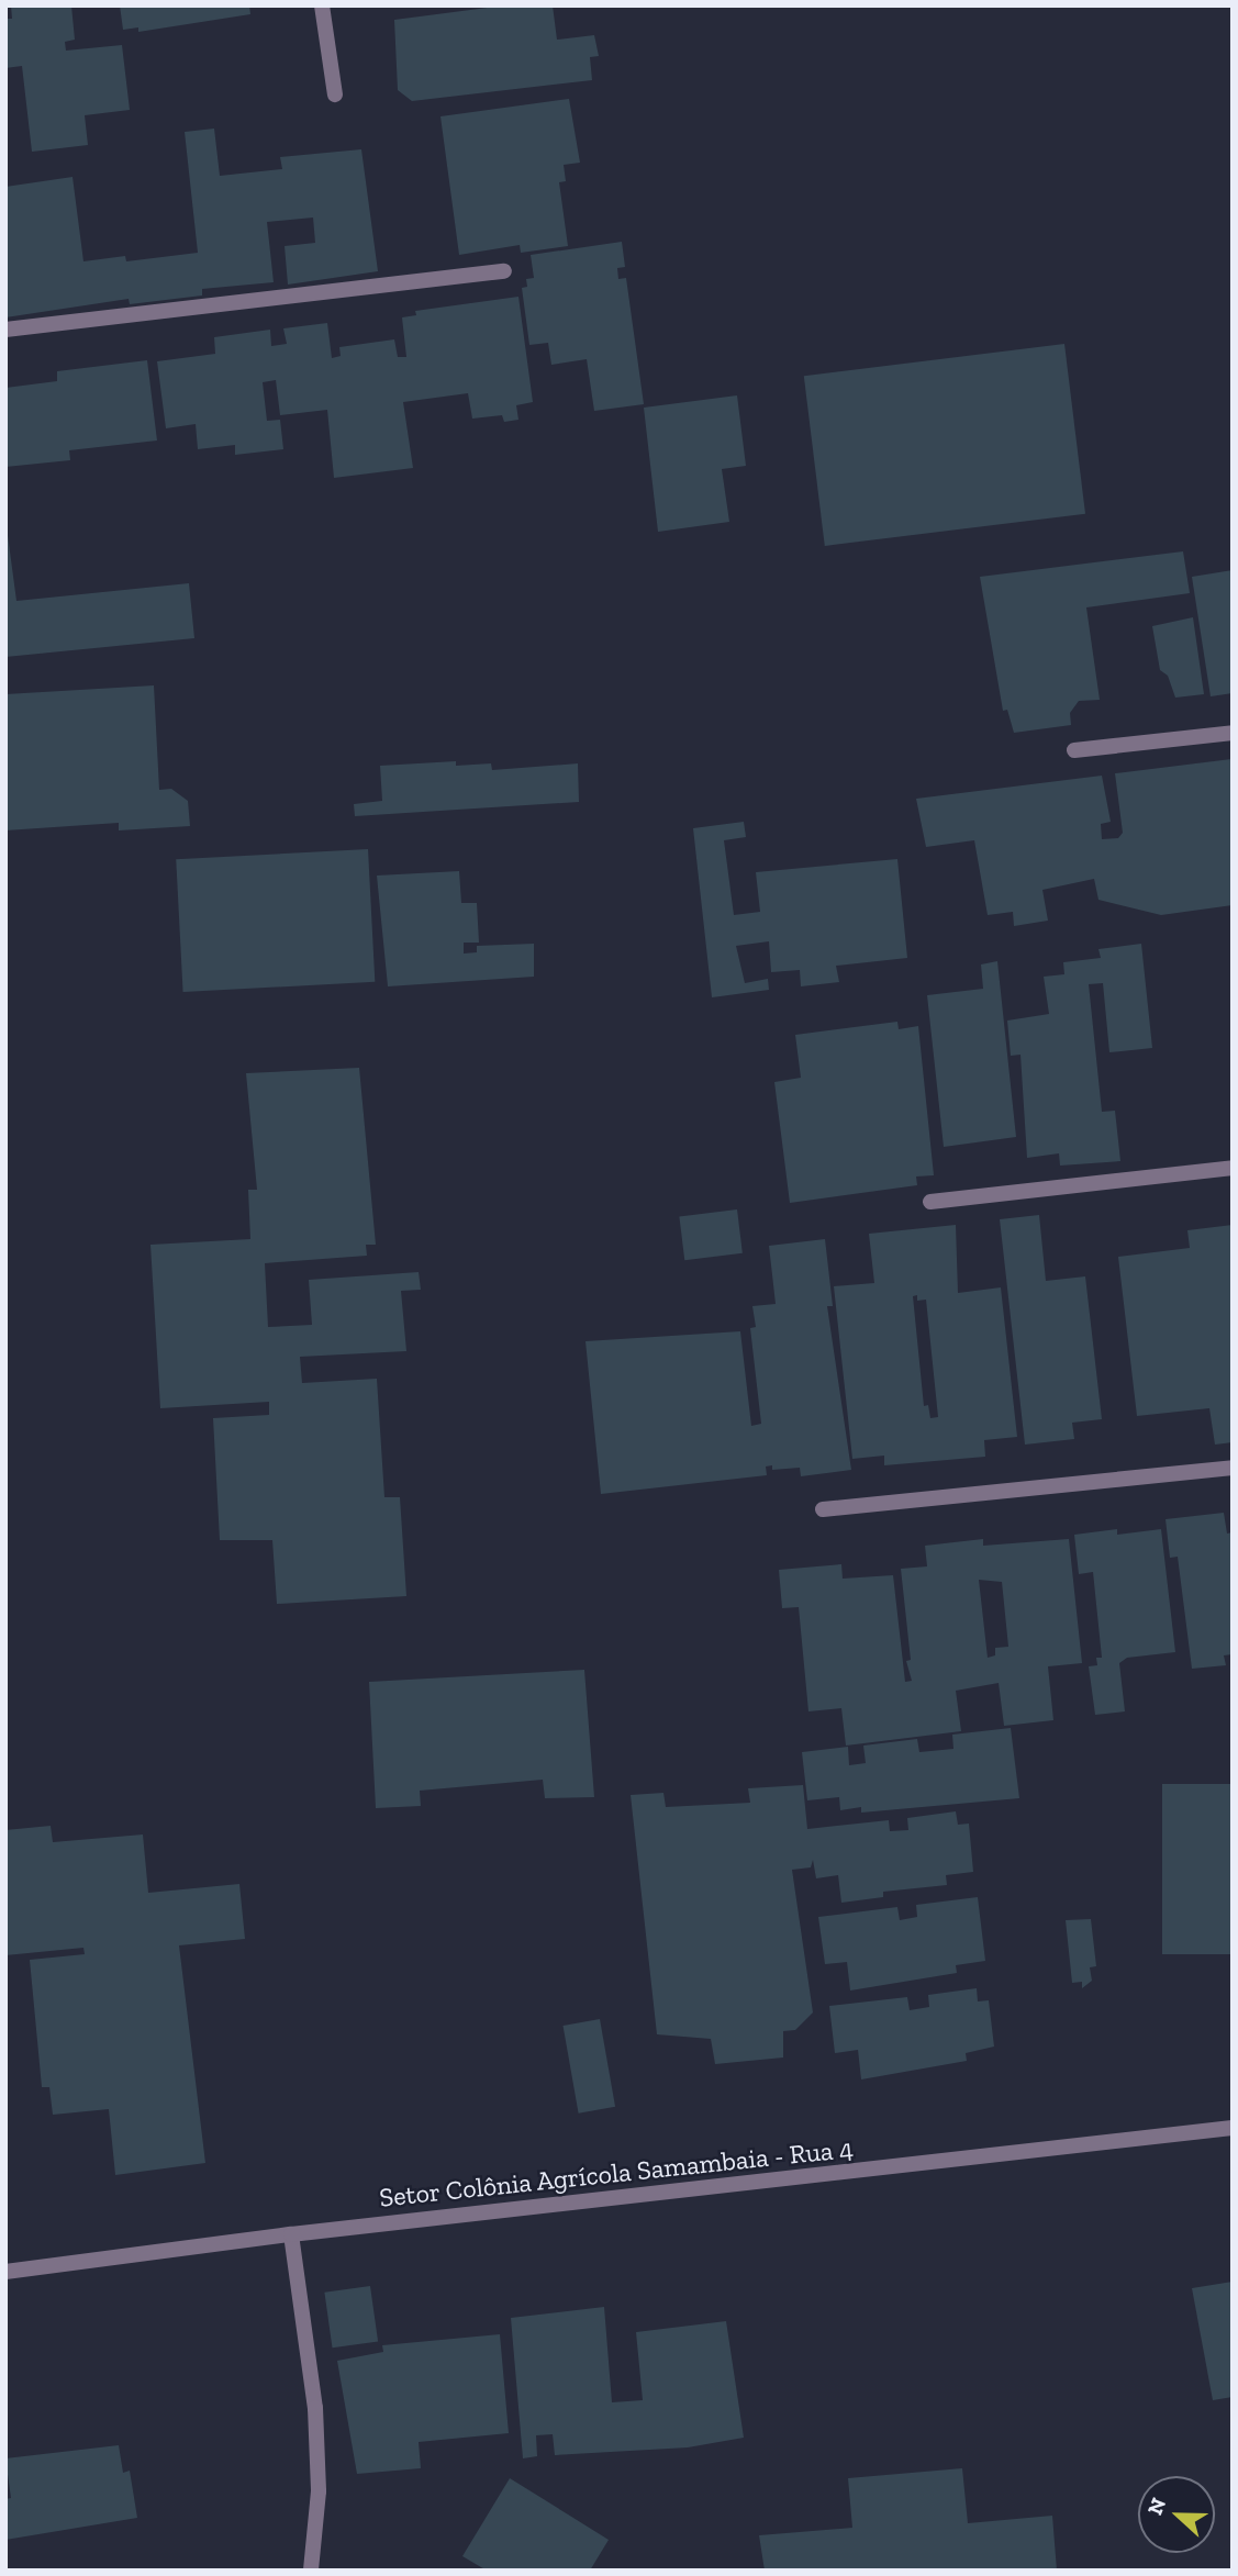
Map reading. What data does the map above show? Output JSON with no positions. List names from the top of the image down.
{
  "streets": {
    "street": ["Setor Colônia Agrícola Samambaia - Rua 4"]
  },
  "north": "left"
}
